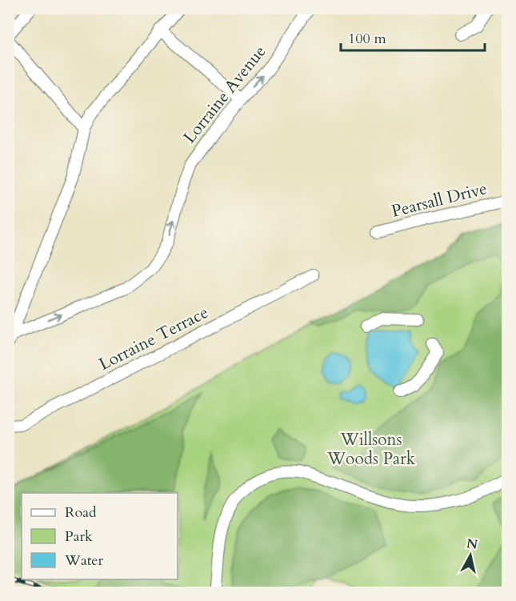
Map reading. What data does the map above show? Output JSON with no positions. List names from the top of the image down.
{
  "streets": {
    "street": ["Lorraine Avenue", "Pearsall Drive", "Lorraine Terrace"]
  },
  "one_way": ["Lorraine Avenue"],
  "parks": ["Willsons Woods Park"],
  "legend": ["Road", "Park", "Water"],
  "scale_bar": "100 m",
  "north": "top"
}
